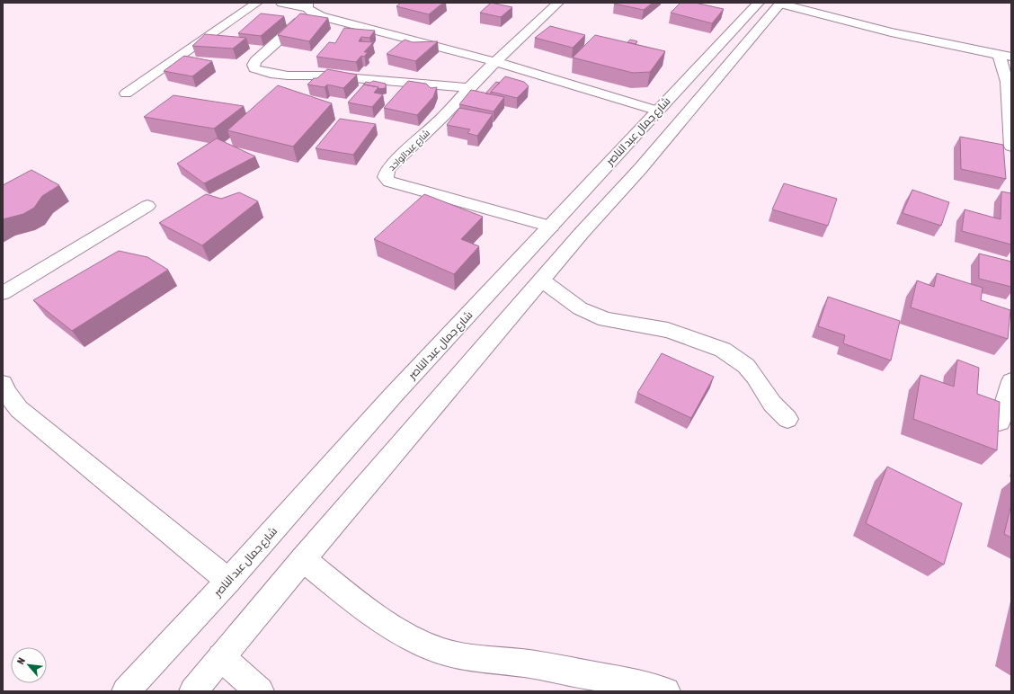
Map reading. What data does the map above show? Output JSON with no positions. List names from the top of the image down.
{
  "streets": {
    "street": ["شارع جمال عبد الناصر", "شارع عبدالواحد"]
  },
  "crossings": [
    ["شارع جمال عبد الناصر", "شارع عبدالواحد"]
  ],
  "north": "top left"
}
